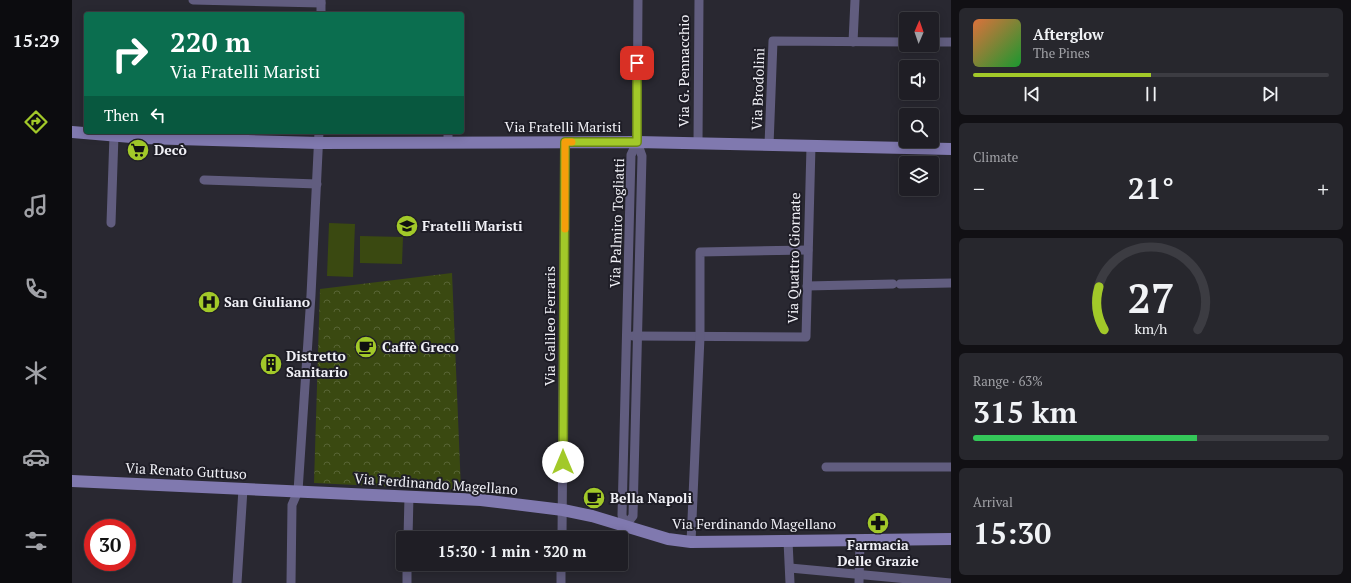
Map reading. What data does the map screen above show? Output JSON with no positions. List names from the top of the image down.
{
  "streets": {
    "street": [
      "Via G. Pennacchio",
      "Via Brodolini",
      "Via Fratelli Maristi",
      "Via Palmiro Togliatti",
      "Via Quattro Giornate",
      "Via Galileo Ferraris",
      "Via Renato Guttuso",
      "Via Ferdinando Magellano"
    ]
  },
  "crossings": [
    ["Via G. Pennacchio", "Via Fratelli Maristi"],
    ["Via Brodolini", "Via Fratelli Maristi"],
    ["Via Fratelli Maristi", "Via Palmiro Togliatti"],
    ["Via Fratelli Maristi", "Via Quattro Giornate"],
    ["Via Fratelli Maristi", "Via Galileo Ferraris"],
    ["Via Palmiro Togliatti", "Via Quattro Giornate"],
    ["Via Palmiro Togliatti", "Via Ferdinando Magellano"],
    ["Via Galileo Ferraris", "Via Ferdinando Magellano"],
    ["Via Renato Guttuso", "Via Ferdinando Magellano"]
  ],
  "places": {
    "supermarket": ["Decò"],
    "school or university": ["Fratelli Maristi"],
    "hospital": ["San Giuliano"],
    "cafe": ["Caffè Greco", "Bella Napoli"],
    "building": ["Distretto Sanitario"],
    "pharmacy": ["Farmacia Delle Grazie"]
  },
  "north": "top",
  "page": {
    "tabs": "15:29",
    "turn": ["220 m", "Via Fratelli Maristi"],
    "song": ["Afterglow", "The Pines"],
    "then": "Then",
    "tile": [
      "Climate",
      ["Range · 63%", "315 km"],
      ["Arrival", "15:30"]
    ],
    "heat": ["−", "21°", "+"],
    "limit": "30",
    "trip": "15:30 · 1 min · 320 m",
    "gauge": ["27", "km/h"]
  }
}
